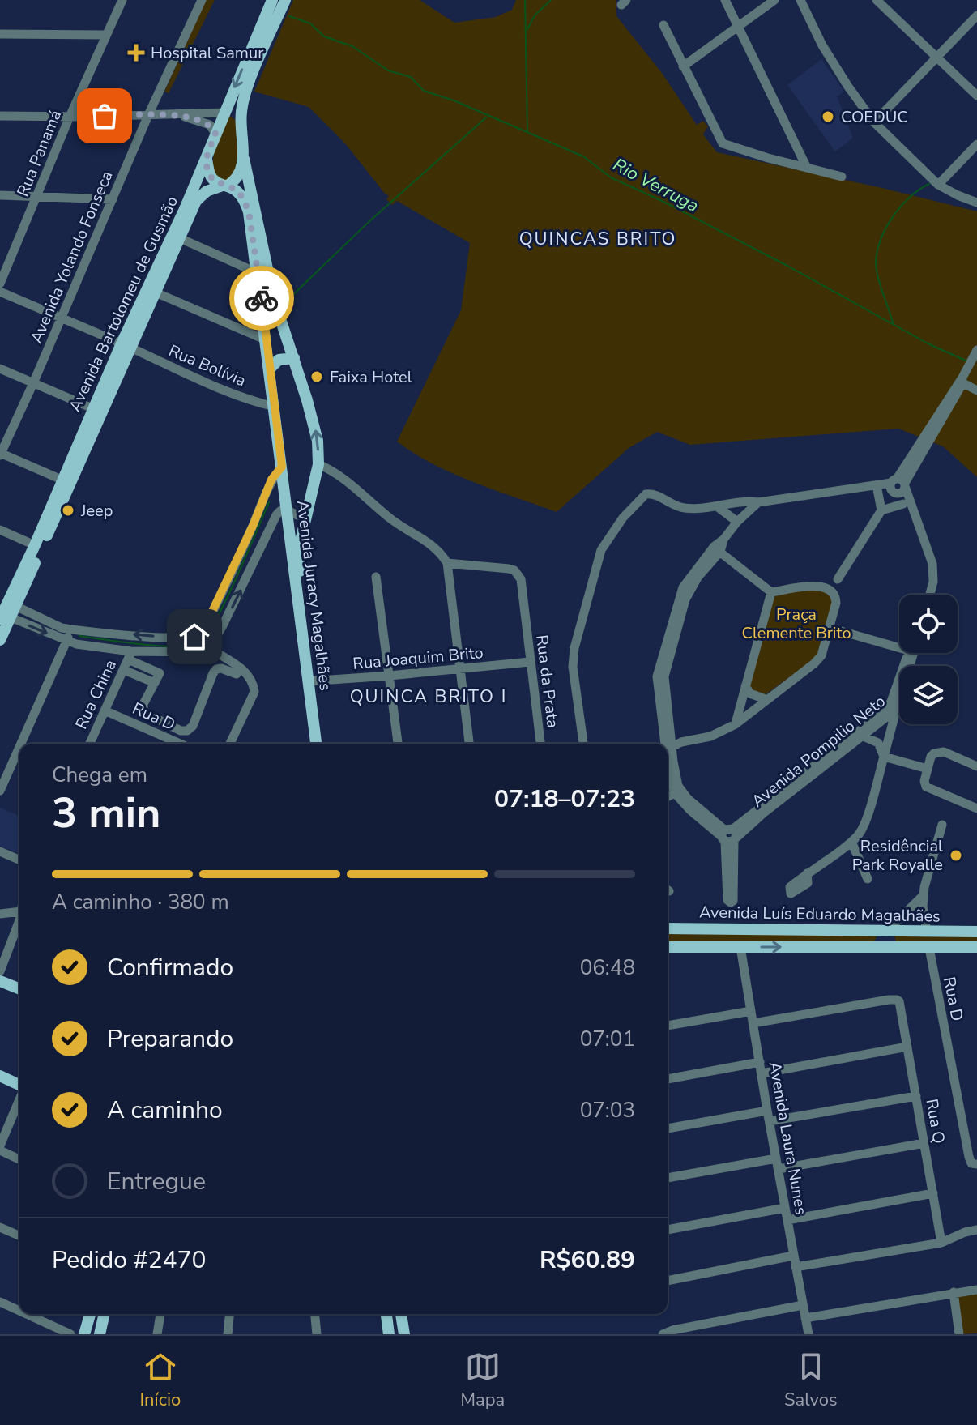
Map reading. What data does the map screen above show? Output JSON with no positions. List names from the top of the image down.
{
  "streets": {
    "main road": ["Avenida Bartolomeu de Gusmão", "Avenida Juracy Magalhães", "Avenida Luís Eduardo Magalhães"],
    "street": [
      "Rua Panamá",
      "Avenida Yolando Fonseca",
      "Rua Bolívia",
      "Rua Joaquim Brito",
      "Rua da Prata",
      "Rua China",
      "Rua D",
      "Avenida Pompilio Neto",
      "Rua Q",
      "Avenida Laura Nunes"
    ]
  },
  "crossings": [
    ["Avenida Yolando Fonseca", "Rua Bolívia"],
    ["Avenida Bartolomeu de Gusmão", "Rua Bolívia"],
    ["Avenida Bartolomeu de Gusmão", "Avenida Juracy Magalhães"],
    ["Rua Bolívia", "Avenida Juracy Magalhães"],
    ["Avenida Juracy Magalhães", "Rua Joaquim Brito"],
    ["Rua Joaquim Brito", "Rua da Prata"],
    ["Rua China", "Rua D"],
    ["Rua D", "Avenida Luís Eduardo Magalhães"],
    ["Avenida Luís Eduardo Magalhães", "Avenida Laura Nunes"],
    ["Rua Q", "Avenida Laura Nunes"]
  ],
  "districts": ["QUINCAS BRITO", "QUINCA BRITO I"],
  "water": ["Rio Verruga"],
  "parks": ["Praça Clemente Brito"],
  "places": {
    "health": ["Hospital Samur"],
    "other": [
      "COEDUC",
      "Faixa Hotel",
      "Jeep",
      "Residêncial Park Royalle"
    ]
  },
  "page": {
    "heading": ["3 min", "Chega em", "07:18–07:23"],
    "panel": ["Pedido #2470", "R$60.89"],
    "bar": "A caminho · 380 m",
    "list": [
      ["Confirmado", "06:48"],
      ["Preparando", "07:01"],
      ["A caminho", "07:03"],
      "Entregue"
    ],
    "tabs": ["Início", "Mapa", "Salvos"]
  }
}
